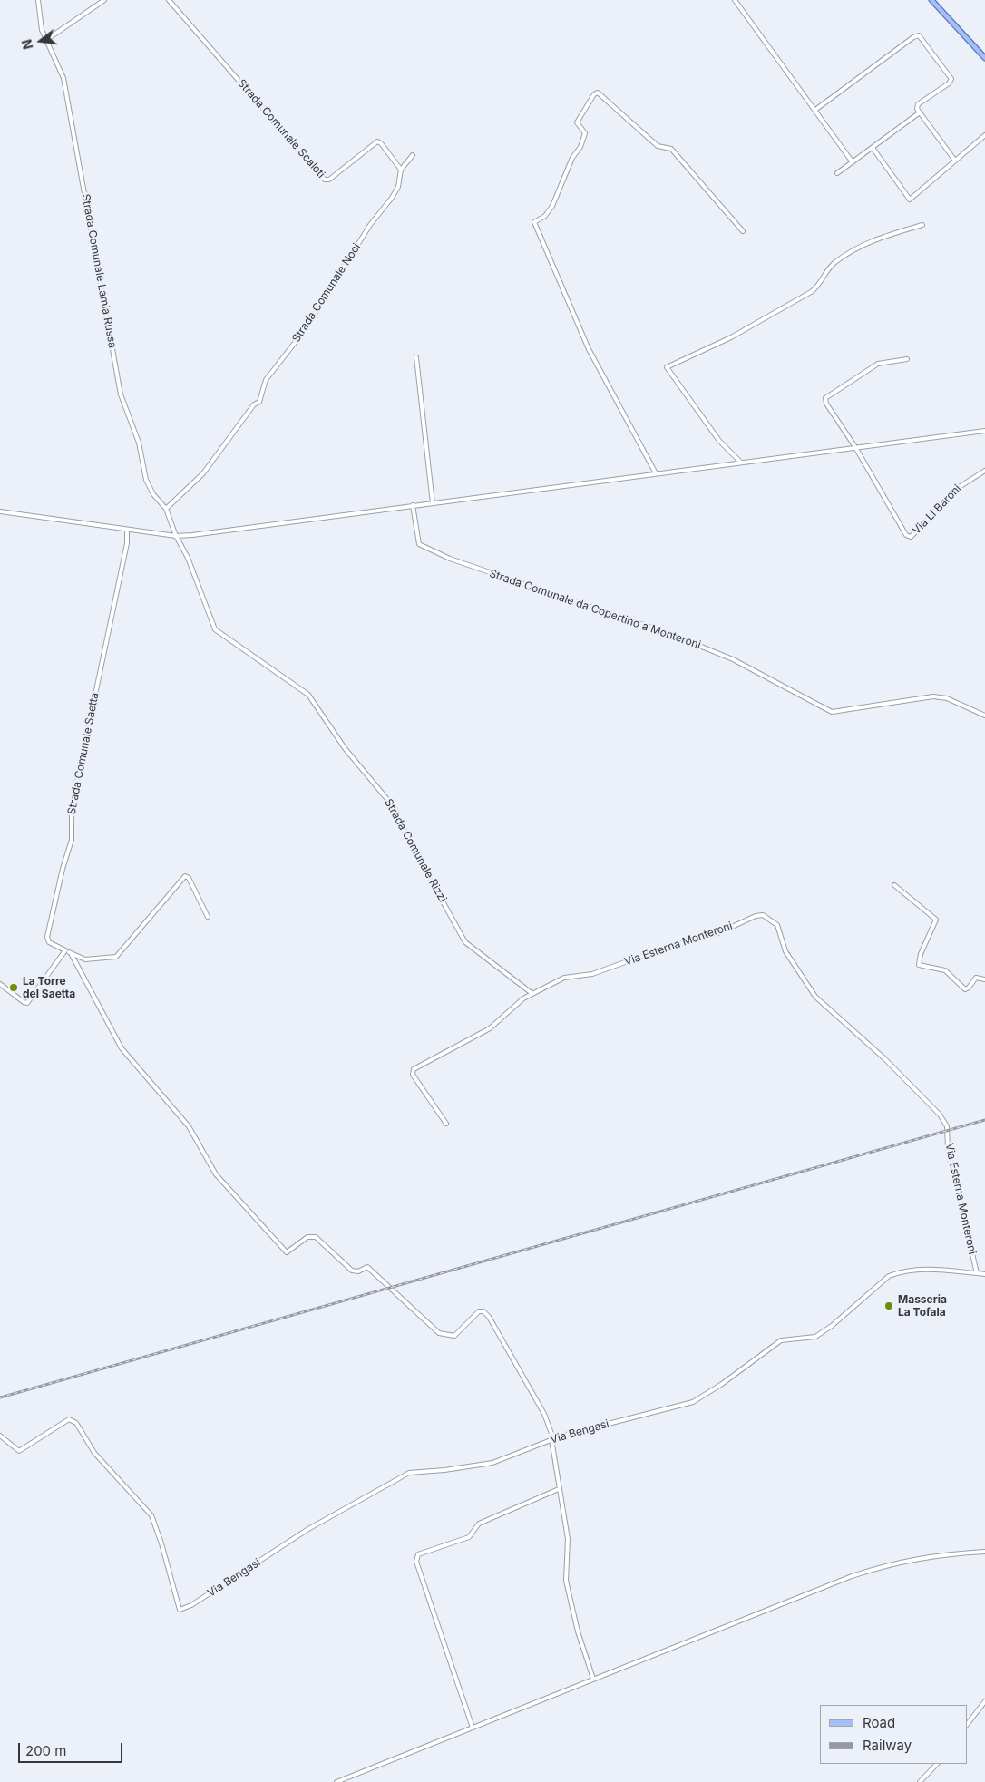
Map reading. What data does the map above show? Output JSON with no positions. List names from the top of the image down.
{
  "streets": {
    "street": [
      "Strada Comunale Scaloti",
      "Strada Comunale Lamia Russa",
      "Strada Comunale Noci",
      "Via Li Baroni",
      "Strada Comunale da Copertino a Monteroni",
      "Strada Comunale Saetta",
      "Strada Comunale Rizzi",
      "Via Esterna Monteroni",
      "Via Bengasi"
    ]
  },
  "crossings": [
    ["Strada Comunale Scaloti", "Strada Comunale Noci"],
    ["Strada Comunale Lamia Russa", "Strada Comunale Noci"],
    ["Strada Comunale Lamia Russa", "Strada Comunale Rizzi"],
    ["Strada Comunale Rizzi", "Via Esterna Monteroni"],
    ["Via Esterna Monteroni", "Via Bengasi"]
  ],
  "places": ["La Torre del Saetta", "Masseria La Tofala"],
  "legend": ["Road", "Railway"],
  "scale_bar": "200 m",
  "north": "left"
}
